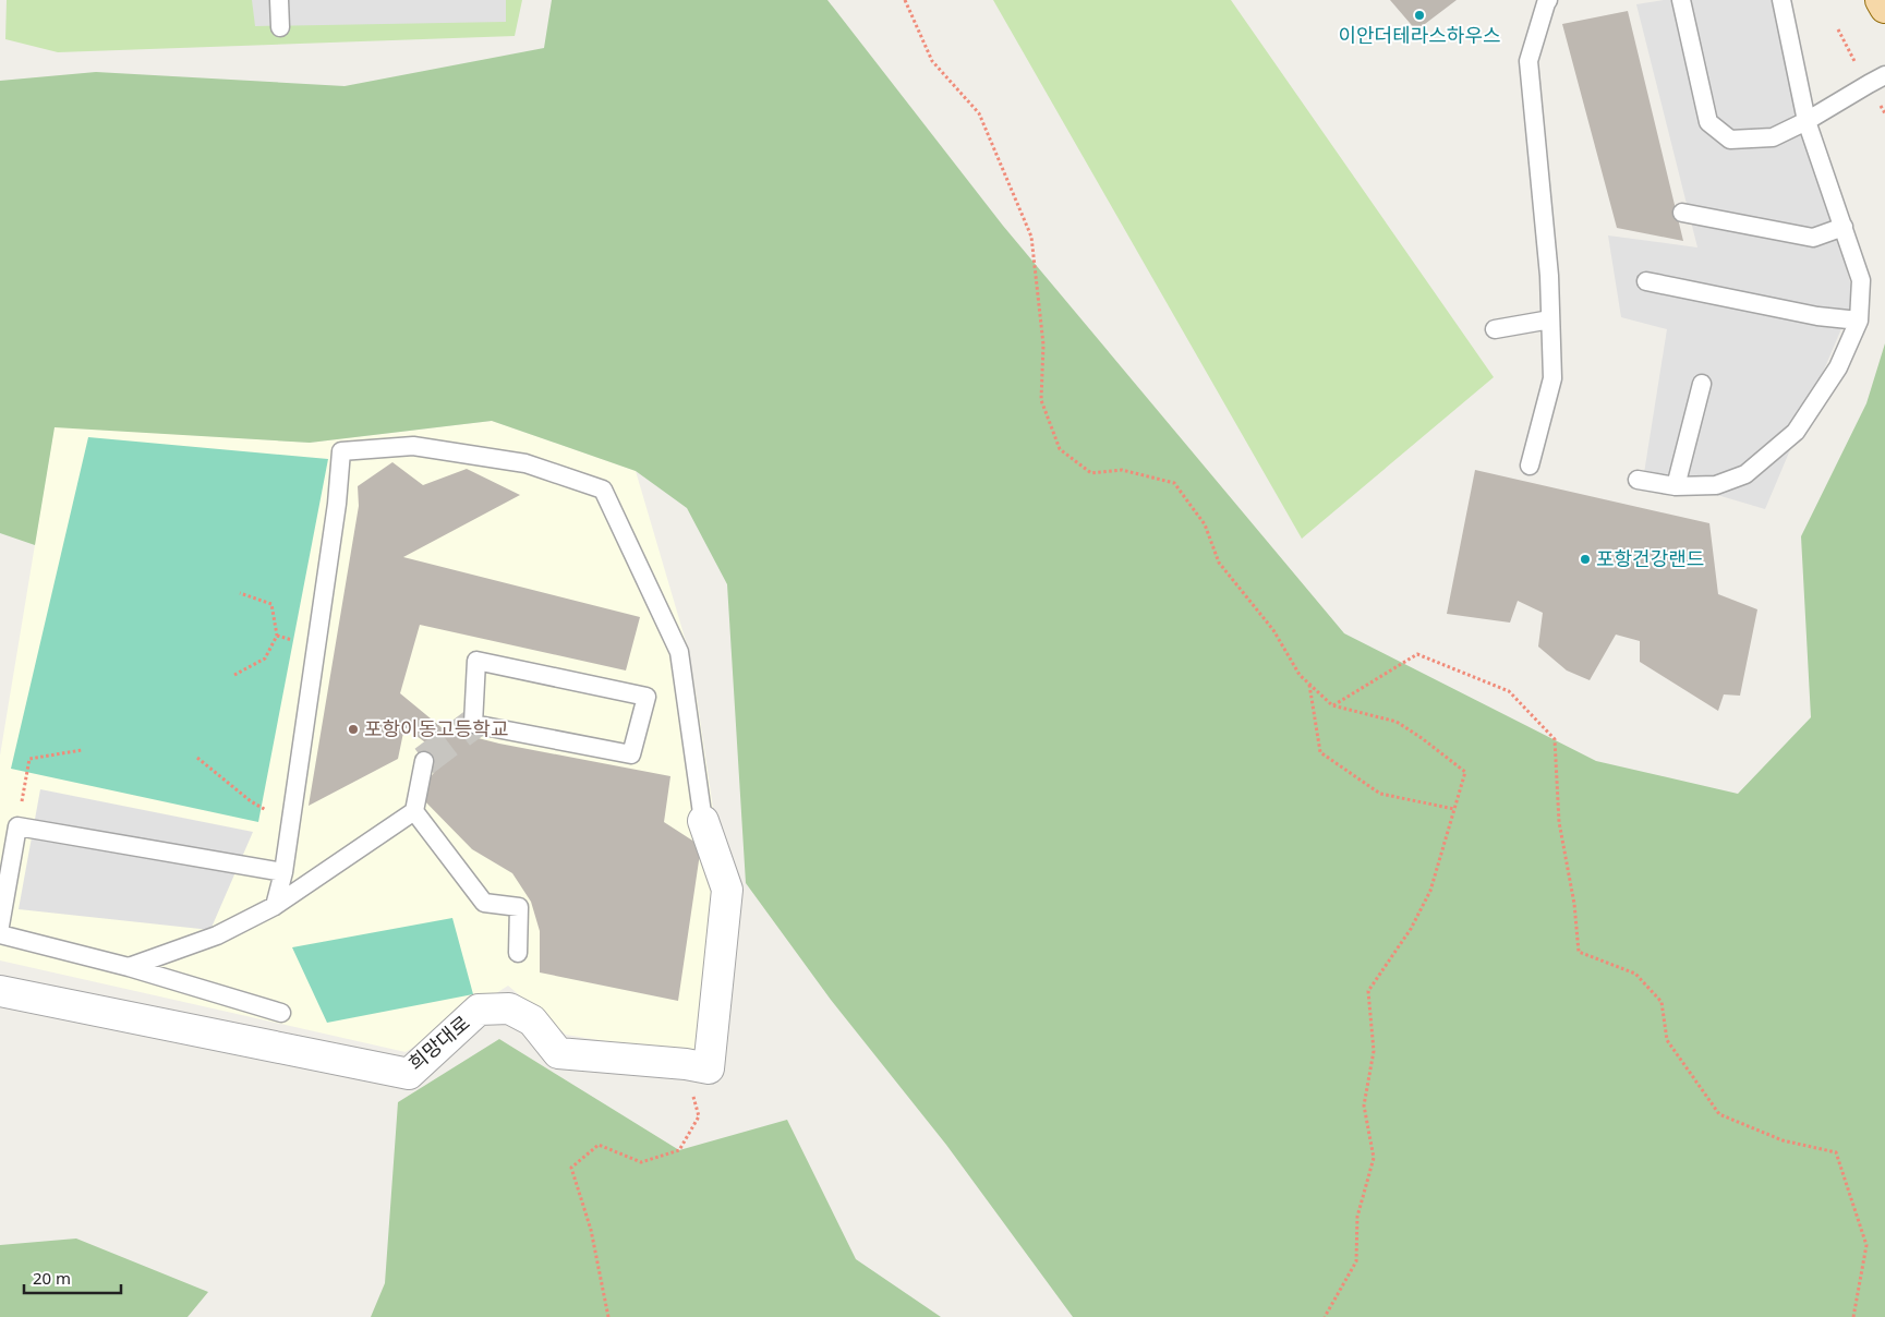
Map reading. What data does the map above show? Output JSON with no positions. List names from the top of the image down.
{
  "streets": {
    "street": ["희망대로"]
  },
  "places": ["이안더테라스하우스", "포항건강랜드", "포항이동고등학교"],
  "scale_bar": "20 m"
}
